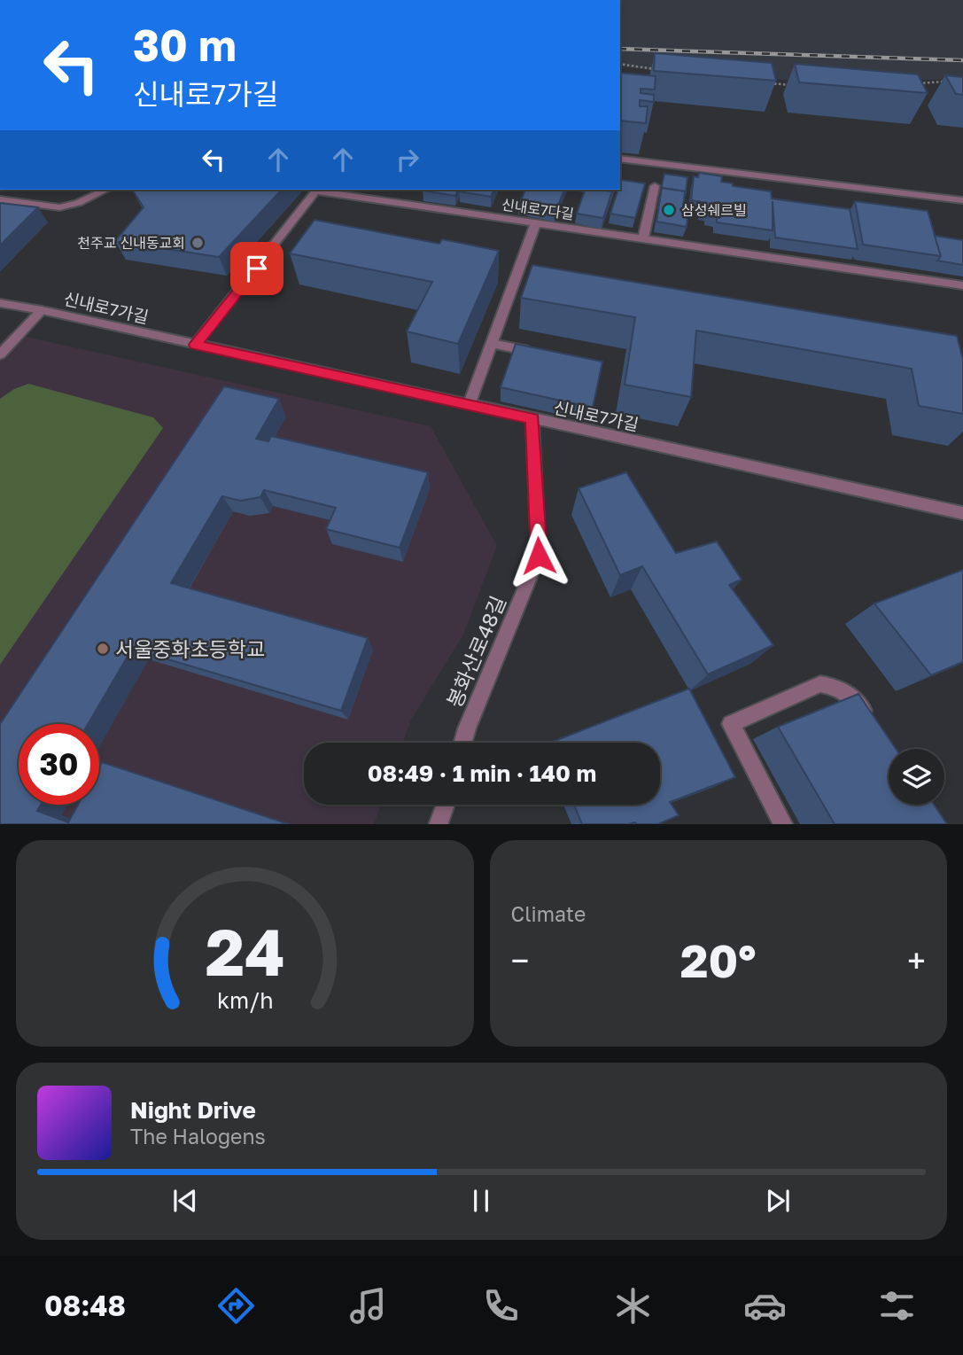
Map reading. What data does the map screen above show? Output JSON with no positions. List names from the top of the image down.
{
  "streets": {
    "street": ["신내로7다길", "신내로7가길", "봉화산로48길"]
  },
  "crossings": [
    ["신내로7가길", "봉화산로48길"]
  ],
  "places": ["삼성쉐르빌", "천주교 신내동교회", "서울중화초등학교"],
  "page": {
    "turn": ["30 m", "신내로7가길"],
    "limit": "30",
    "trip": "08:49 · 1 min · 140 m",
    "tile": "Climate",
    "heat": ["−", "20°", "+"],
    "song": ["Night Drive", "The Halogens"],
    "tabs": "08:48",
    "gauge": ["24", "km/h"]
  }
}
